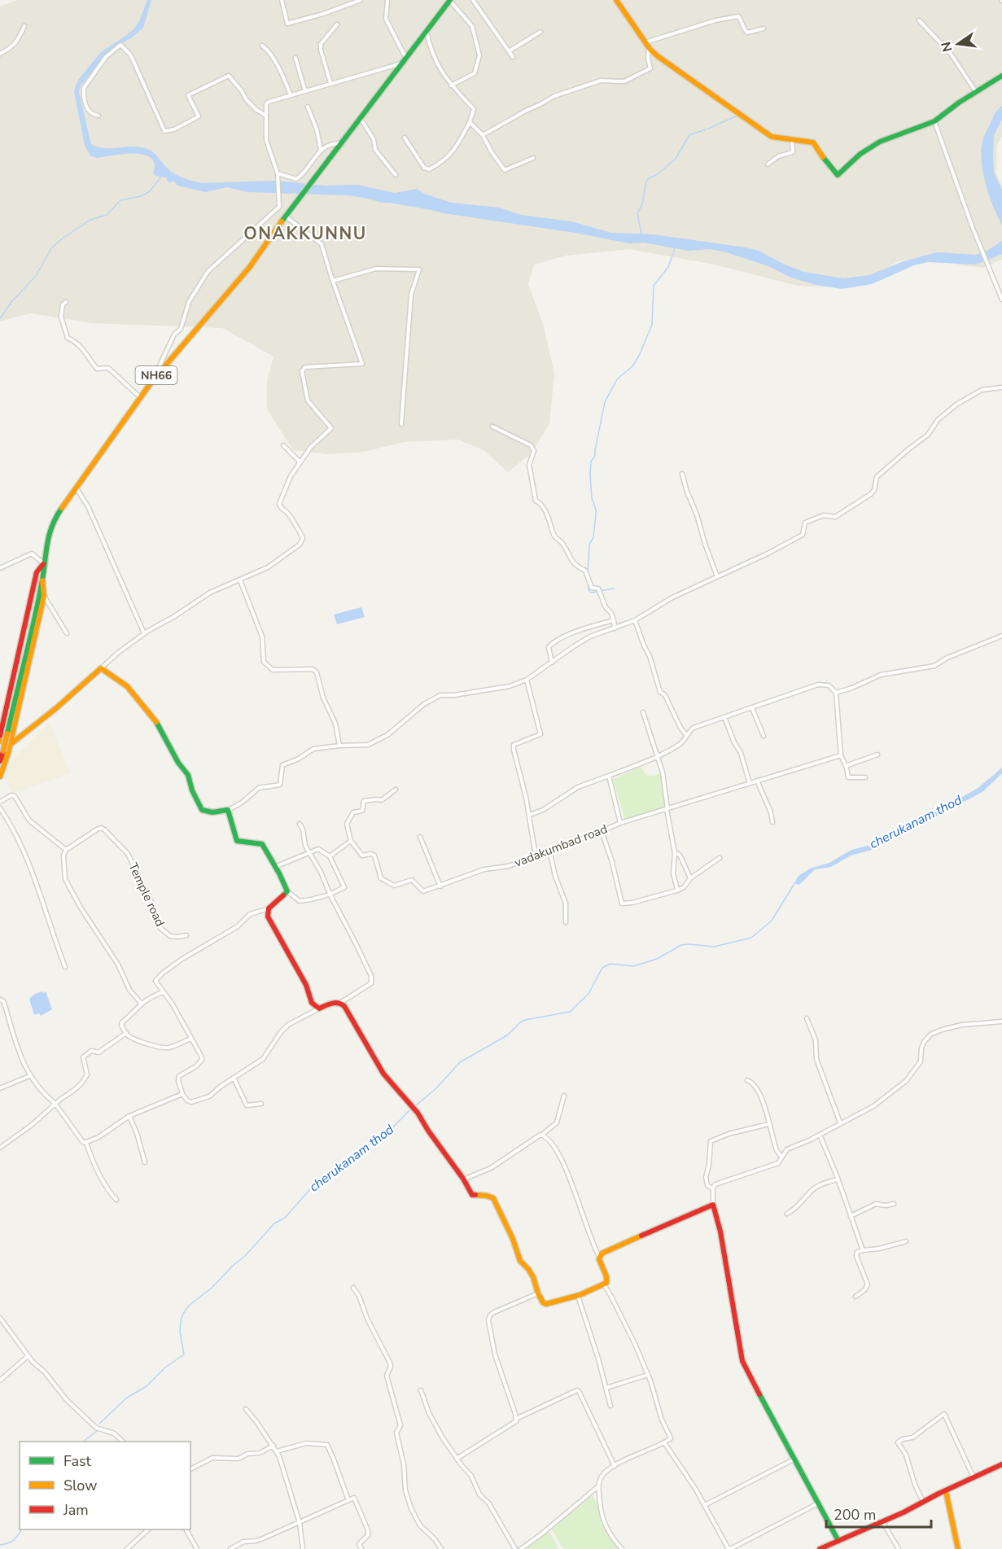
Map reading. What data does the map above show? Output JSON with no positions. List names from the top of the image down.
{
  "streets": {
    "main road": ["NH66"],
    "street": ["vadakumbad road", "Temple road"]
  },
  "districts": ["ONAKKUNNU"],
  "water": ["cherukanam thod"],
  "legend": ["Fast", "Slow", "Jam"],
  "scale_bar": "200 m",
  "north": "left"
}
